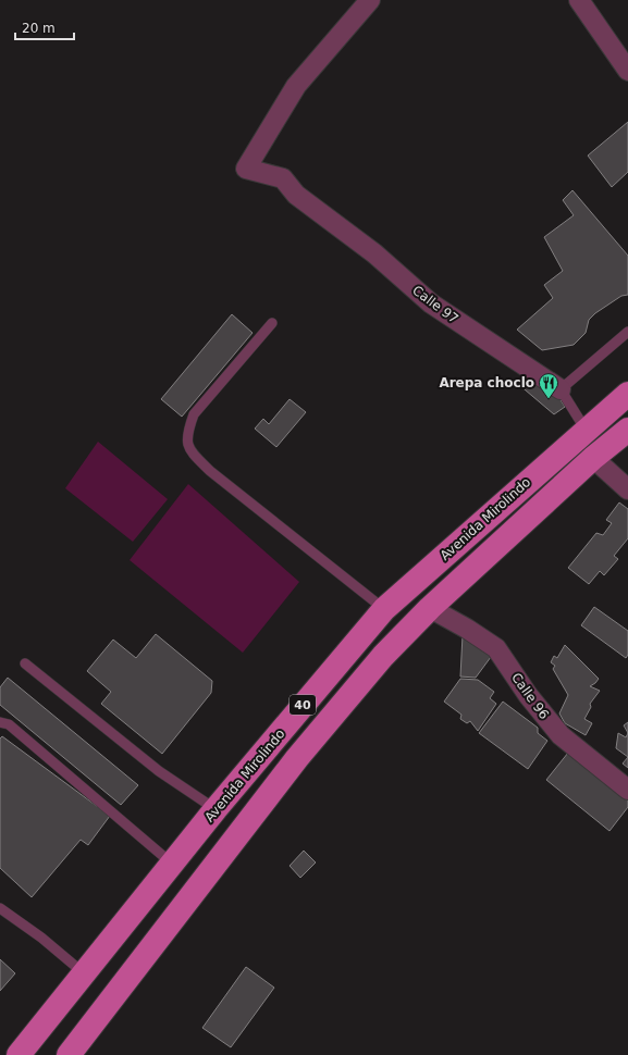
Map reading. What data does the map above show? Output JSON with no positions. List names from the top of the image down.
{
  "streets": {
    "main road": ["Avenida Mirolindo", "40"],
    "street": ["Calle 97", "Calle 96"]
  },
  "crossings": [
    ["Calle 97", "Avenida Mirolindo"],
    ["Avenida Mirolindo", "Calle 96"]
  ],
  "places": {
    "restaurant": ["Arepa choclo"]
  },
  "scale_bar": "20 m"
}
